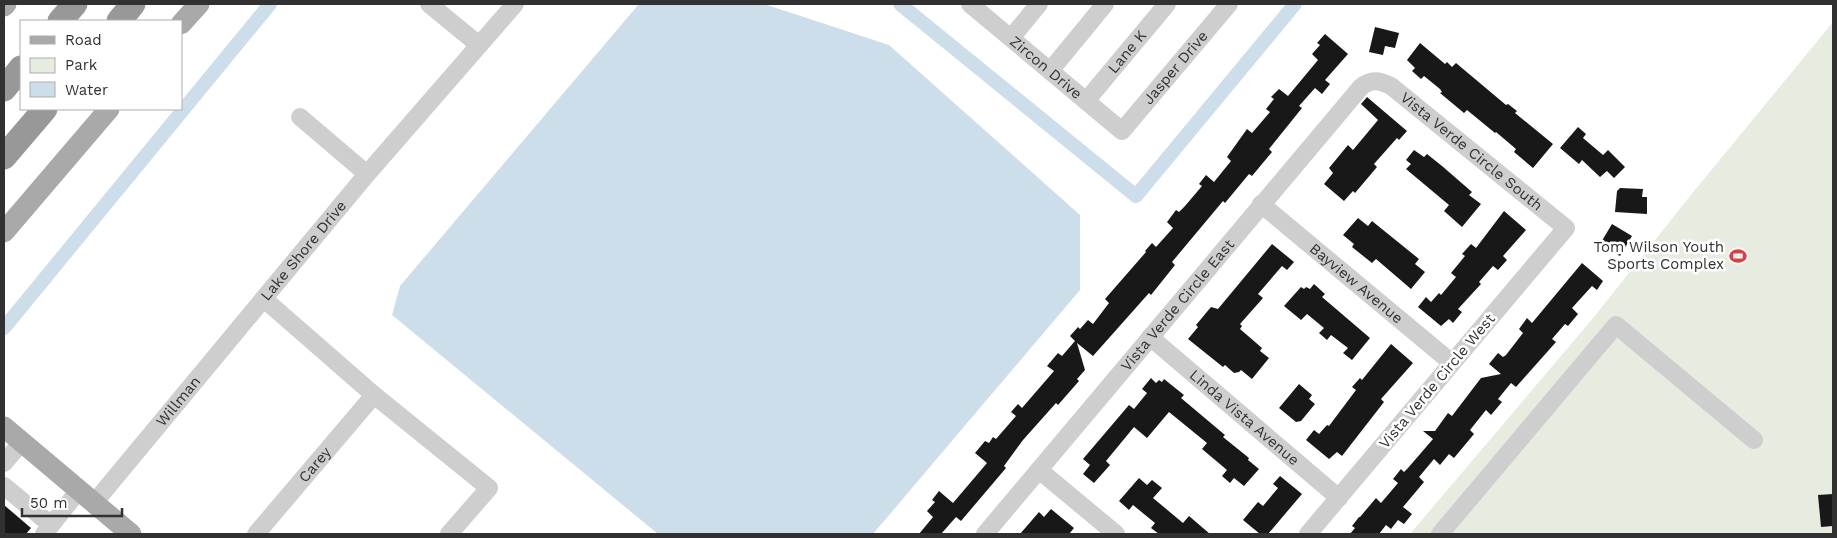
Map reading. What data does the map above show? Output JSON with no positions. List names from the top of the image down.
{
  "streets": {
    "street": [
      "Lane K",
      "Zircon Drive",
      "Jasper Drive",
      "Vista Verde Circle South",
      "Lake Shore Drive",
      "Bayview Avenue",
      "Vista Verde Circle East",
      "Vista Verde Circle West",
      "Willman",
      "Linda Vista Avenue",
      "Carey"
    ]
  },
  "crossings": [
    ["Lane K", "Zircon Drive"],
    ["Zircon Drive", "Jasper Drive"],
    ["Vista Verde Circle South", "Vista Verde Circle East"],
    ["Vista Verde Circle South", "Vista Verde Circle West"],
    ["Lake Shore Drive", "Willman"],
    ["Lake Shore Drive", "Carey"],
    ["Bayview Avenue", "Vista Verde Circle East"],
    ["Bayview Avenue", "Vista Verde Circle West"],
    ["Vista Verde Circle East", "Linda Vista Avenue"],
    ["Vista Verde Circle West", "Linda Vista Avenue"]
  ],
  "places": {
    "sports": ["Tom Wilson Youth Sports Complex"]
  },
  "legend": ["Road", "Park", "Water"],
  "scale_bar": "50 m"
}
